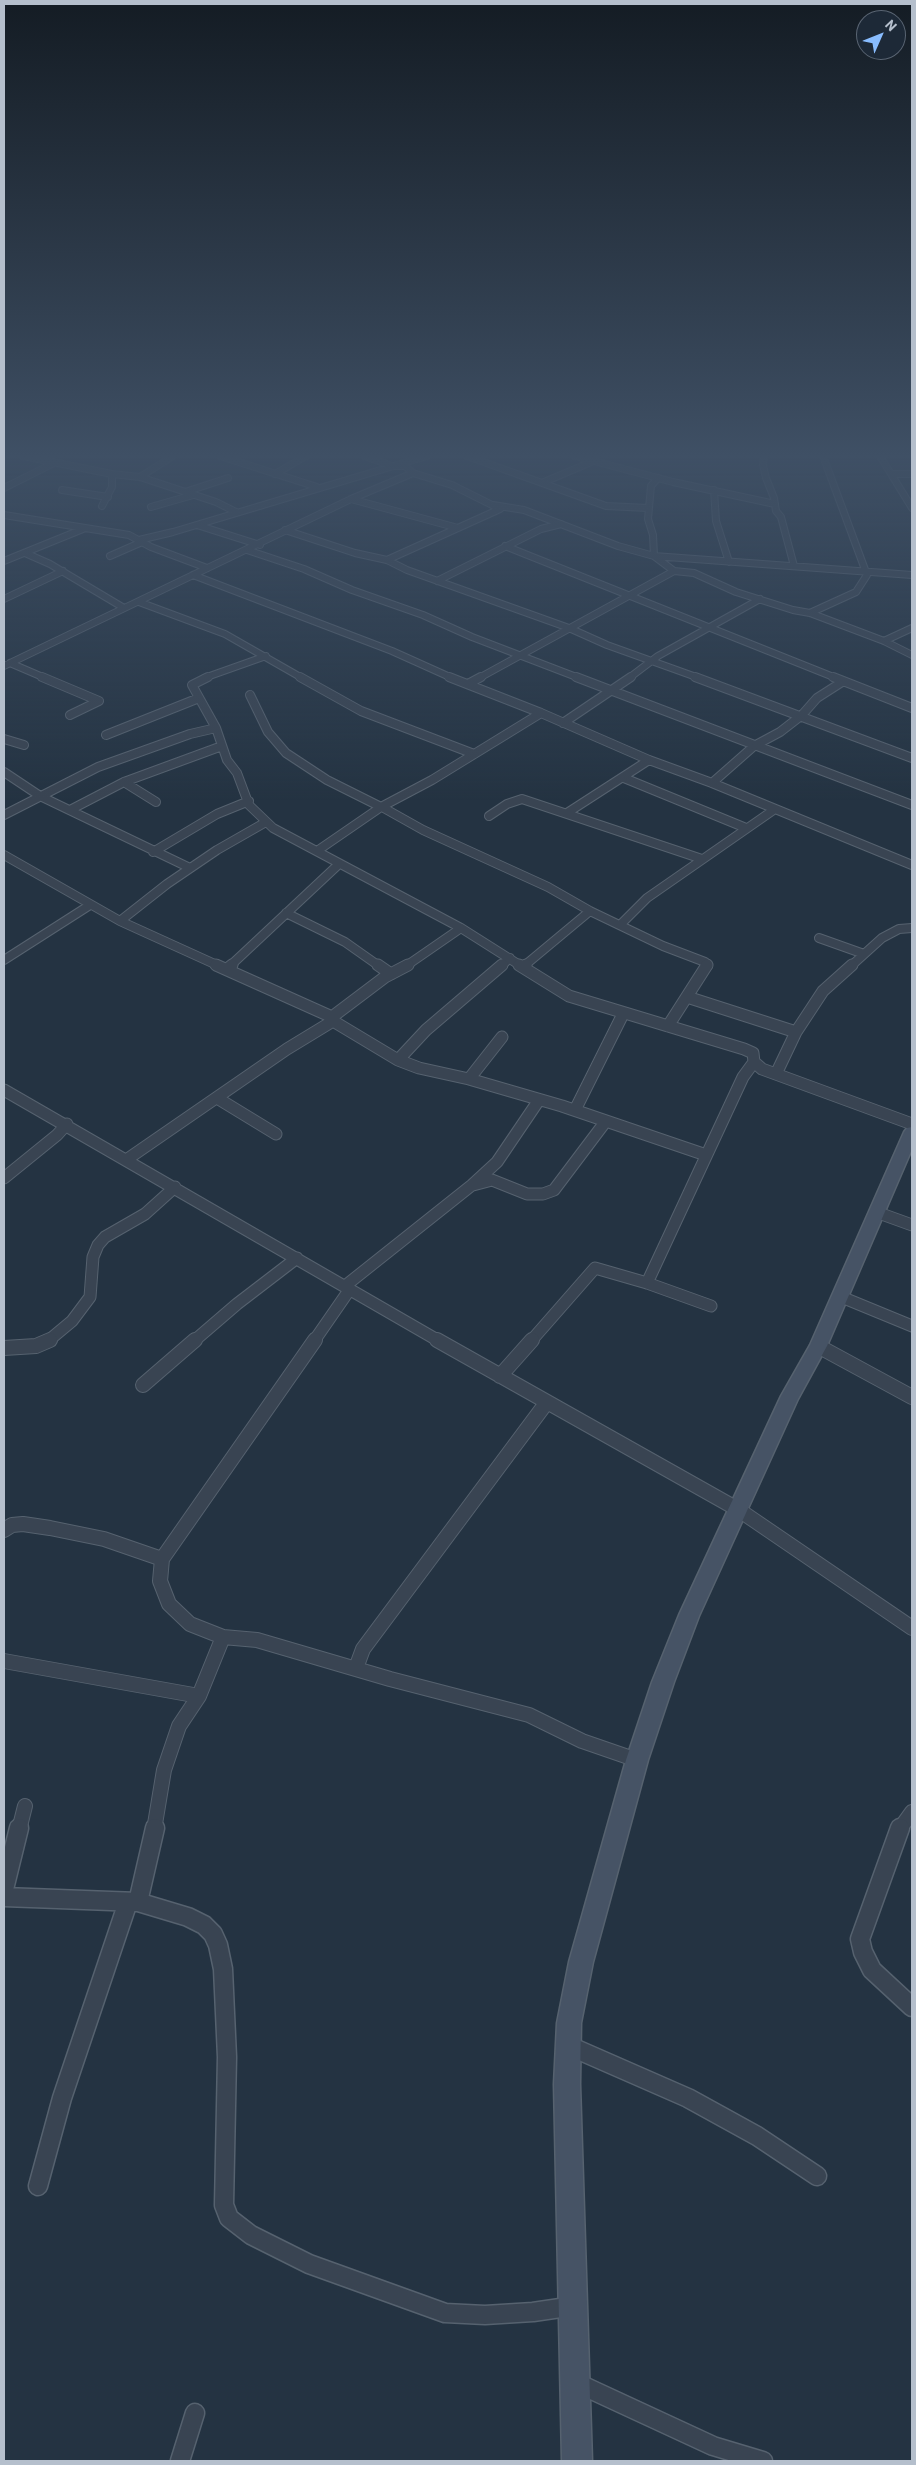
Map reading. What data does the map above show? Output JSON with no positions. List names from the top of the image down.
{
  "north": "top right"
}
